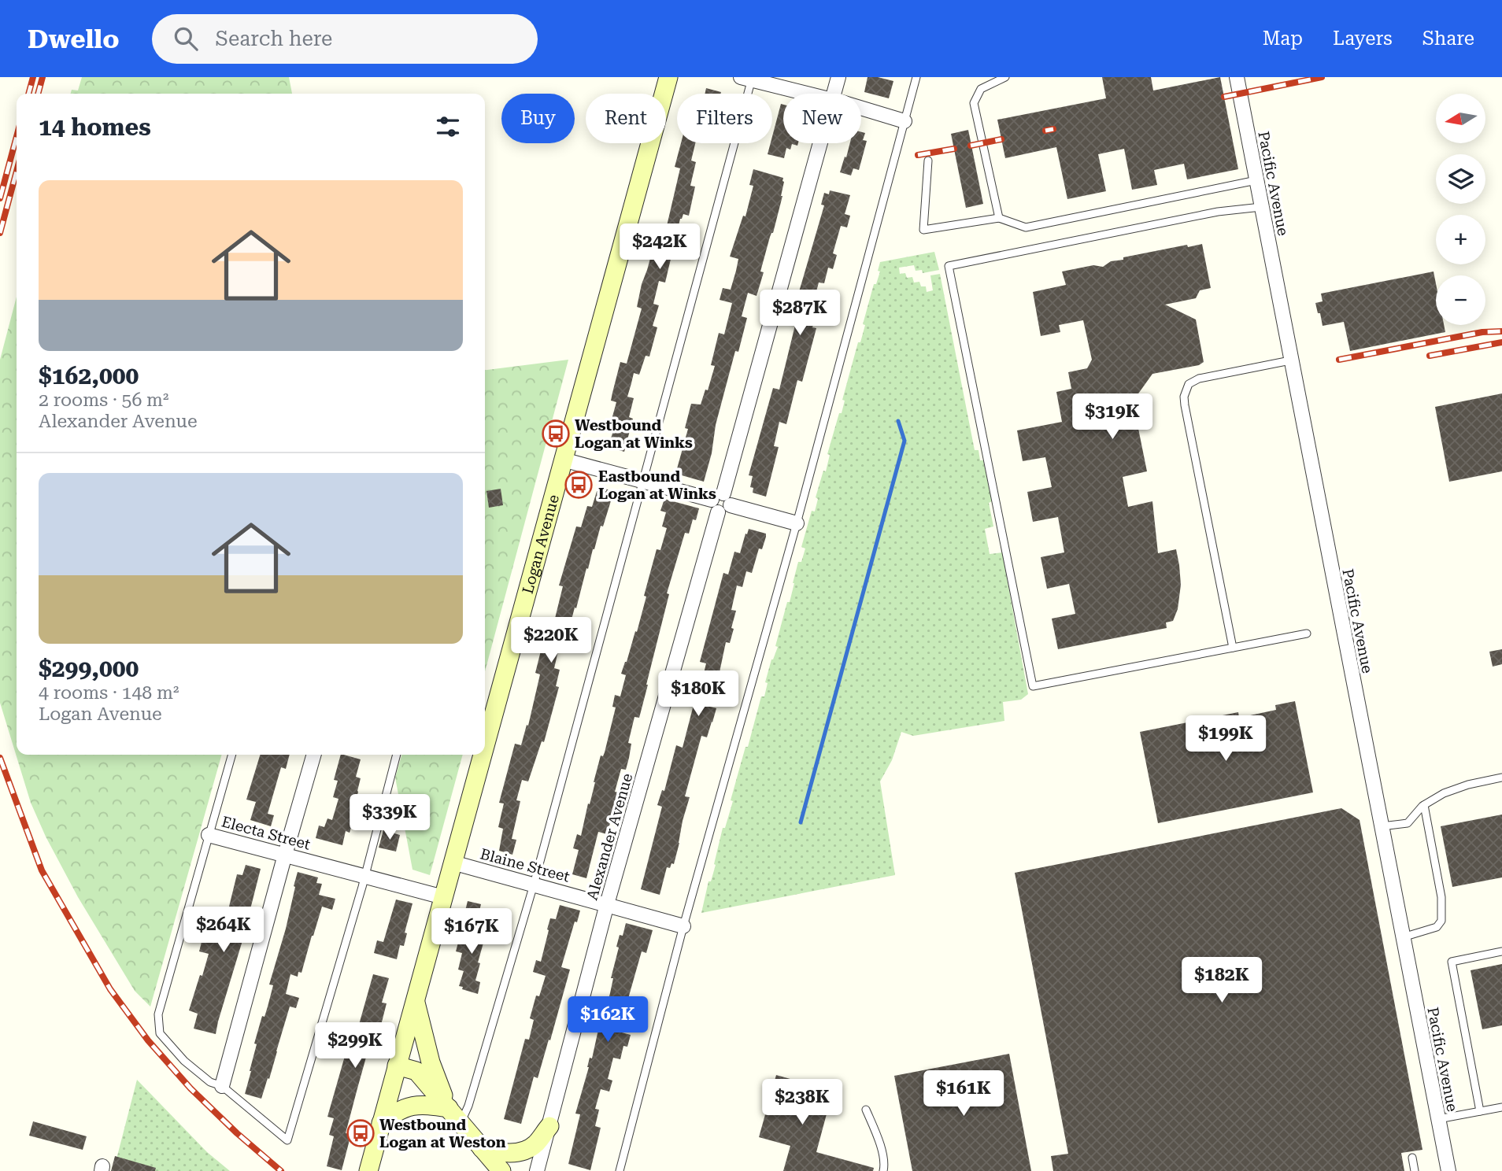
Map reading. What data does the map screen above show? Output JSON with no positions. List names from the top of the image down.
{
  "streets": {
    "main road": ["Logan Avenue"],
    "street": [
      "Pacific Avenue",
      "Electa Street",
      "Alexander Avenue",
      "Blaine Street"
    ]
  },
  "crossings": [
    ["Logan Avenue", "Electa Street"],
    ["Logan Avenue", "Blaine Street"],
    ["Alexander Avenue", "Blaine Street"]
  ],
  "places": {
    "bus stop": ["Westbound Logan at Winks", "Eastbound Logan at Winks", "Westbound Logan at Weston"]
  },
  "north": "left",
  "page": {
    "header": "Dwello",
    "search": "Search here",
    "nav": ["Map", "Layers", "Share"],
    "map_buttons": ["+", "−"],
    "chip": [
      "Buy",
      "Rent",
      "Filters",
      "New"
    ],
    "heading": "14 homes",
    "list": [
      {
        "name": "$162,000",
        "note": "2 rooms · 56 m² · Alexander Avenue"
      },
      {
        "name": "$299,000",
        "note": "4 rooms · 148 m² · Logan Avenue"
      }
    ],
    "price": [
      "$242K",
      "$287K",
      "$319K",
      "$220K",
      "$180K",
      "$199K",
      "$339K",
      "$264K",
      "$167K",
      "$182K",
      "$162K",
      "$299K",
      "$161K",
      "$238K"
    ]
  }
}
